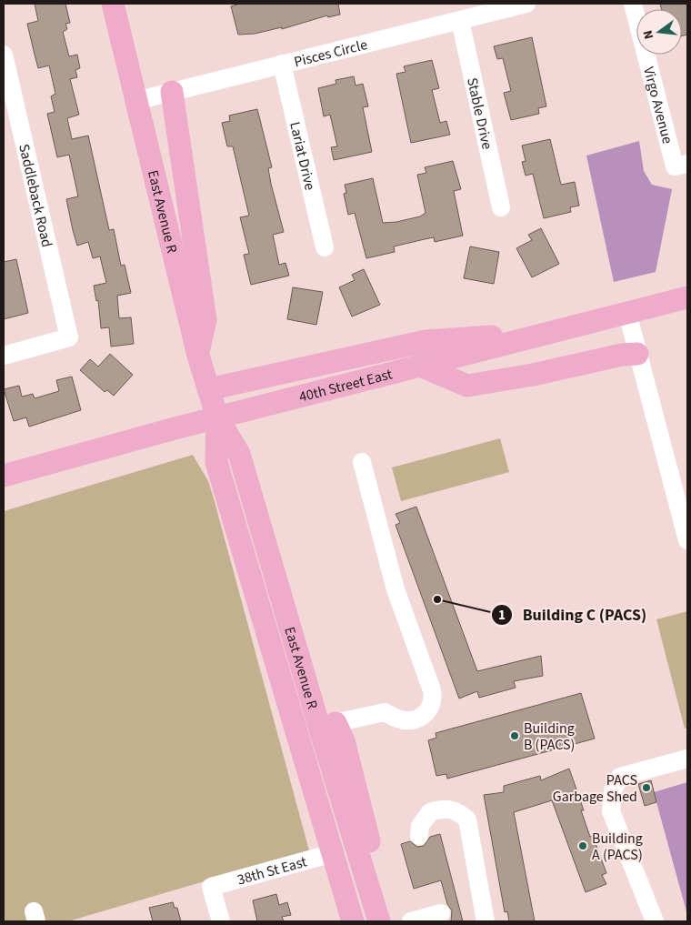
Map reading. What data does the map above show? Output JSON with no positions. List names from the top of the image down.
{
  "streets": {
    "main road": ["East Avenue R", "40th Street East"],
    "street": [
      "Pisces Circle",
      "Virgo Avenue",
      "Stable Drive",
      "Lariat Drive",
      "Saddleback Road",
      "38th St East"
    ]
  },
  "crossings": [
    ["Pisces Circle", "Stable Drive"],
    ["Pisces Circle", "Lariat Drive"],
    ["Pisces Circle", "East Avenue R"],
    ["East Avenue R", "40th Street East"],
    ["East Avenue R", "38th St East"]
  ],
  "places": [
    "Building C (PACS)",
    "Building B (PACS)",
    "PACS Garbage Shed",
    "Building A (PACS)"
  ],
  "north": "left"
}
